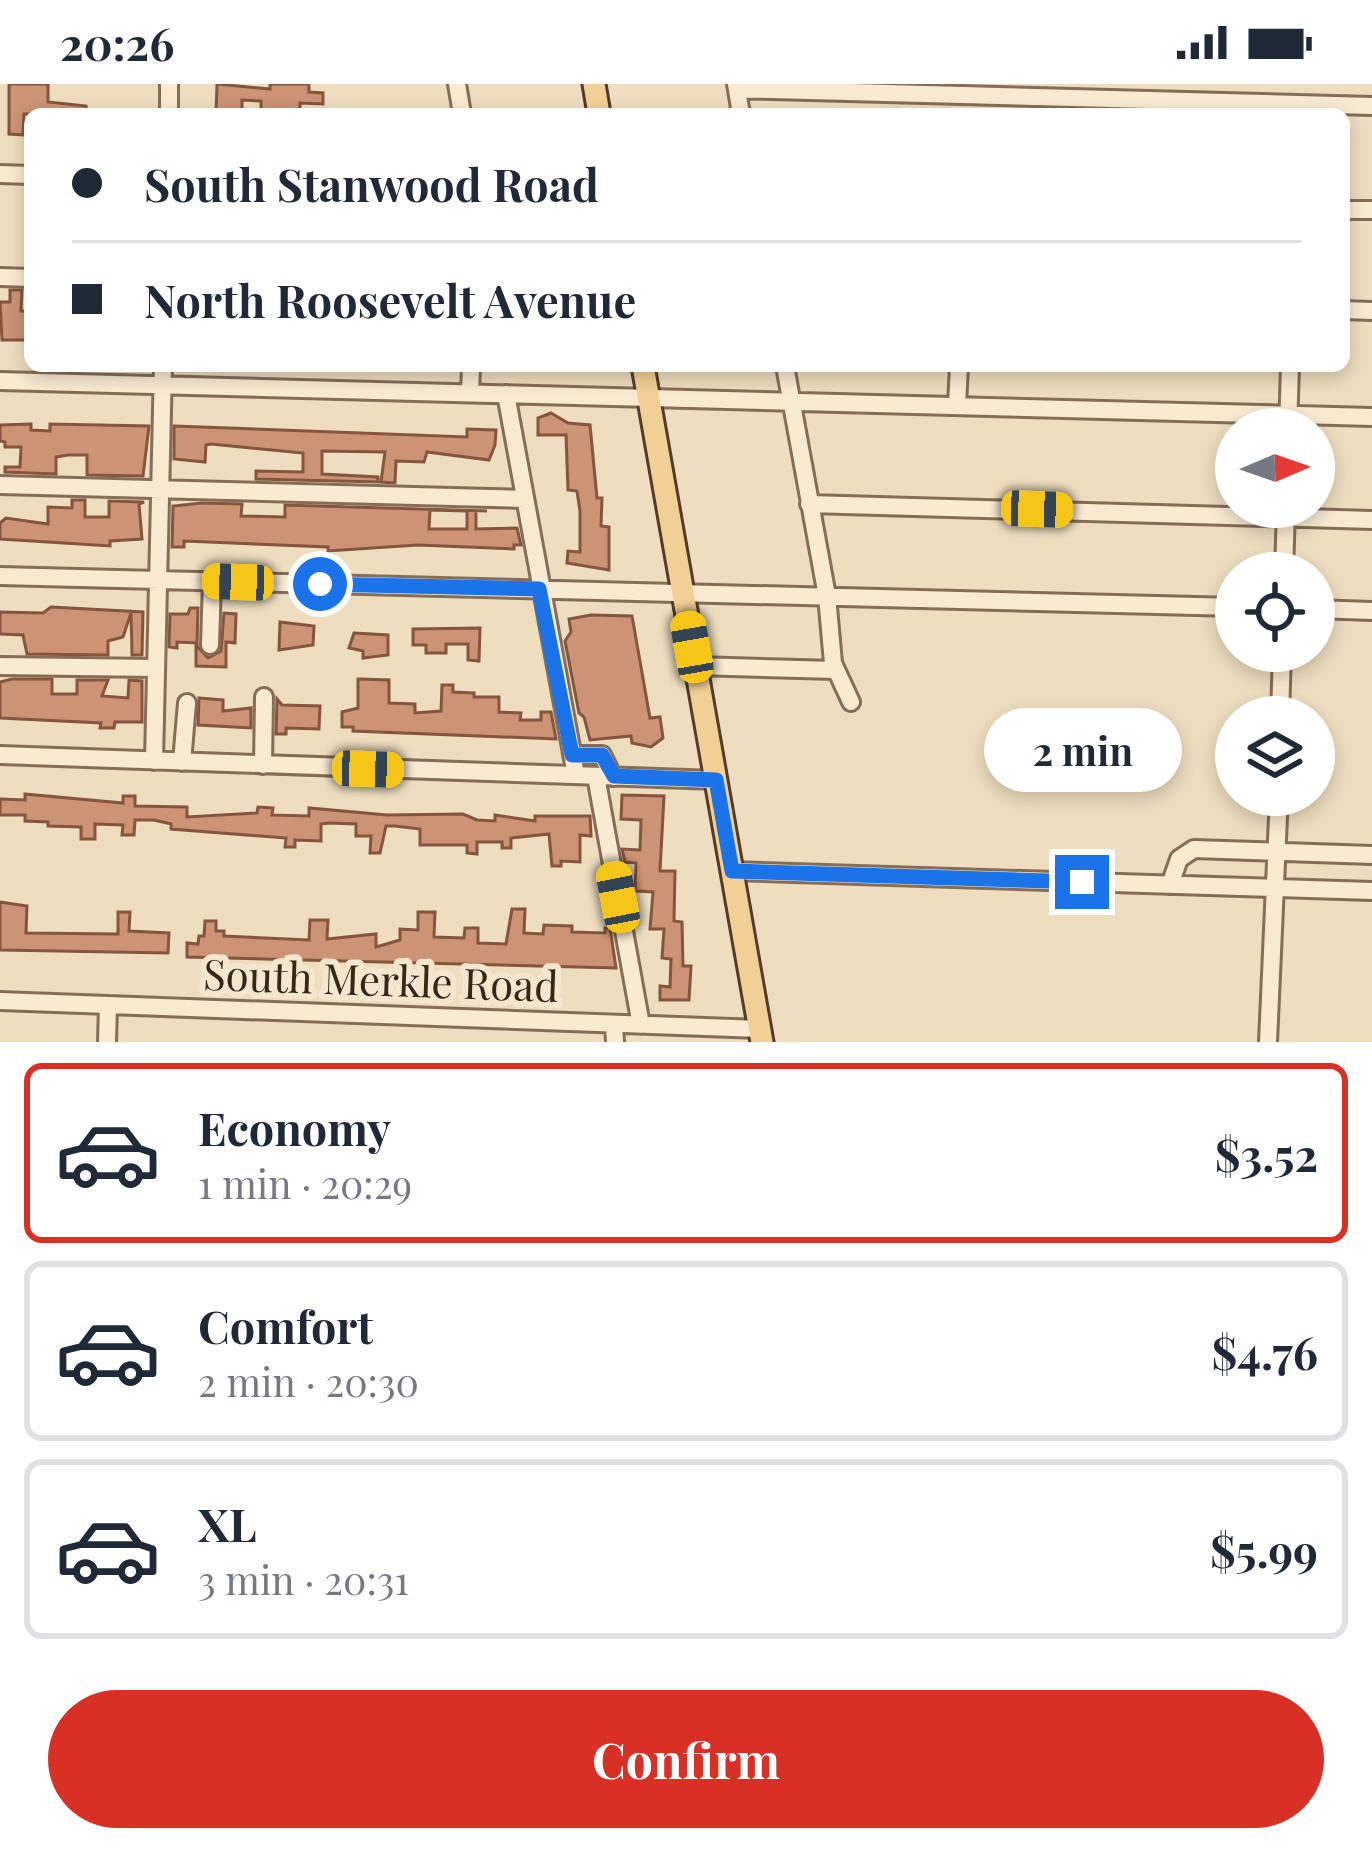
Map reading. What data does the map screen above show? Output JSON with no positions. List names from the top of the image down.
{
  "streets": {
    "street": ["South Merkle Road"]
  },
  "north": "right",
  "page": {
    "status": "20:26",
    "banner": ["South Stanwood Road", "North Roosevelt Avenue"],
    "bubble": "2 min",
    "list": [
      {
        "name": "Economy",
        "note": "1 min · 20:29",
        "value": "$3.52"
      },
      {
        "name": "Comfort",
        "note": "2 min · 20:30",
        "value": "$4.76"
      },
      {
        "name": "XL",
        "note": "3 min · 20:31",
        "value": "$5.99"
      }
    ],
    "buttons": "Confirm"
  }
}
